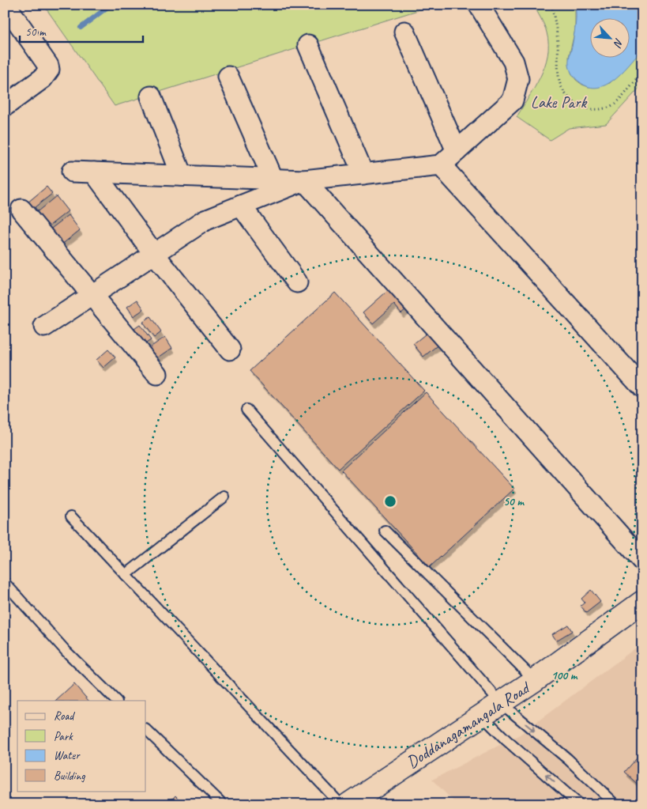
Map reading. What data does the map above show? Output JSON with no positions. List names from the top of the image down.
{
  "streets": {
    "street": ["Doddanagamangala Road"]
  },
  "parks": ["Lake Park"],
  "legend": [
    "Road",
    "Park",
    "Water",
    "Building"
  ],
  "scale_bar": "50 m",
  "north": "bottom right",
  "rings": ["50 m", "100 m"]
}
